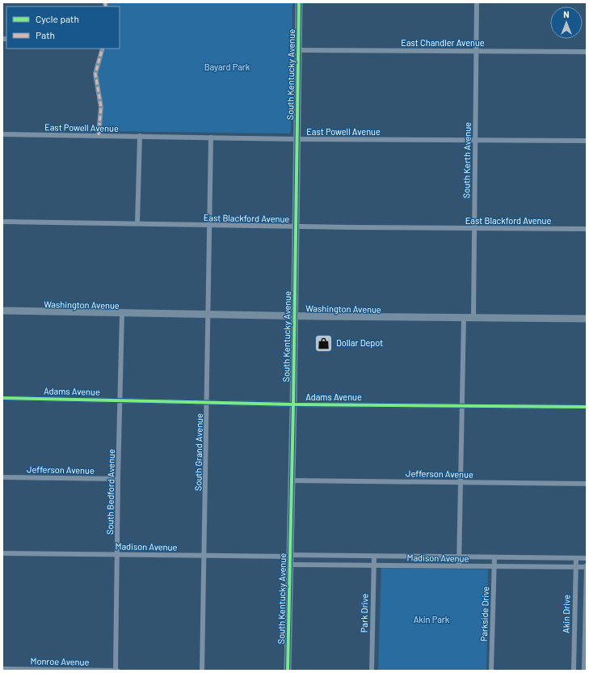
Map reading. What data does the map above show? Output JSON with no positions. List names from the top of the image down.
{
  "streets": {
    "street": [
      "East Chandler Avenue",
      "South Kentucky Avenue",
      "East Powell Avenue",
      "South Kerth Avenue",
      "East Blackford Avenue",
      "Washington Avenue",
      "Adams Avenue",
      "South Grand Avenue",
      "Jefferson Avenue",
      "South Bedford Avenue",
      "Madison Avenue",
      "Park Drive",
      "Parkside Drive",
      "Akin Drive",
      "Monroe Avenue"
    ]
  },
  "crossings": [
    ["East Chandler Avenue", "South Kentucky Avenue"],
    ["East Chandler Avenue", "South Kerth Avenue"],
    ["South Kentucky Avenue", "East Powell Avenue"],
    ["South Kentucky Avenue", "East Blackford Avenue"],
    ["South Kentucky Avenue", "Washington Avenue"],
    ["South Kentucky Avenue", "Adams Avenue"],
    ["South Kentucky Avenue", "Jefferson Avenue"],
    ["South Kentucky Avenue", "Madison Avenue"],
    ["East Powell Avenue", "South Kerth Avenue"],
    ["East Powell Avenue", "South Grand Avenue"],
    ["South Kerth Avenue", "East Blackford Avenue"],
    ["South Kerth Avenue", "Washington Avenue"],
    ["East Blackford Avenue", "South Grand Avenue"],
    ["Washington Avenue", "South Grand Avenue"],
    ["Washington Avenue", "South Bedford Avenue"],
    ["Adams Avenue", "South Grand Avenue"],
    ["Adams Avenue", "South Bedford Avenue"],
    ["South Grand Avenue", "Madison Avenue"],
    ["Jefferson Avenue", "South Bedford Avenue"],
    ["South Bedford Avenue", "Madison Avenue"],
    ["South Bedford Avenue", "Monroe Avenue"],
    ["Madison Avenue", "Park Drive"],
    ["Madison Avenue", "Parkside Drive"],
    ["Madison Avenue", "Akin Drive"]
  ],
  "parks": ["Bayard Park", "Akin Park"],
  "places": {
    "shop": ["Dollar Depot"]
  },
  "legend": ["Cycle path", "Path"],
  "north": "top"
}
